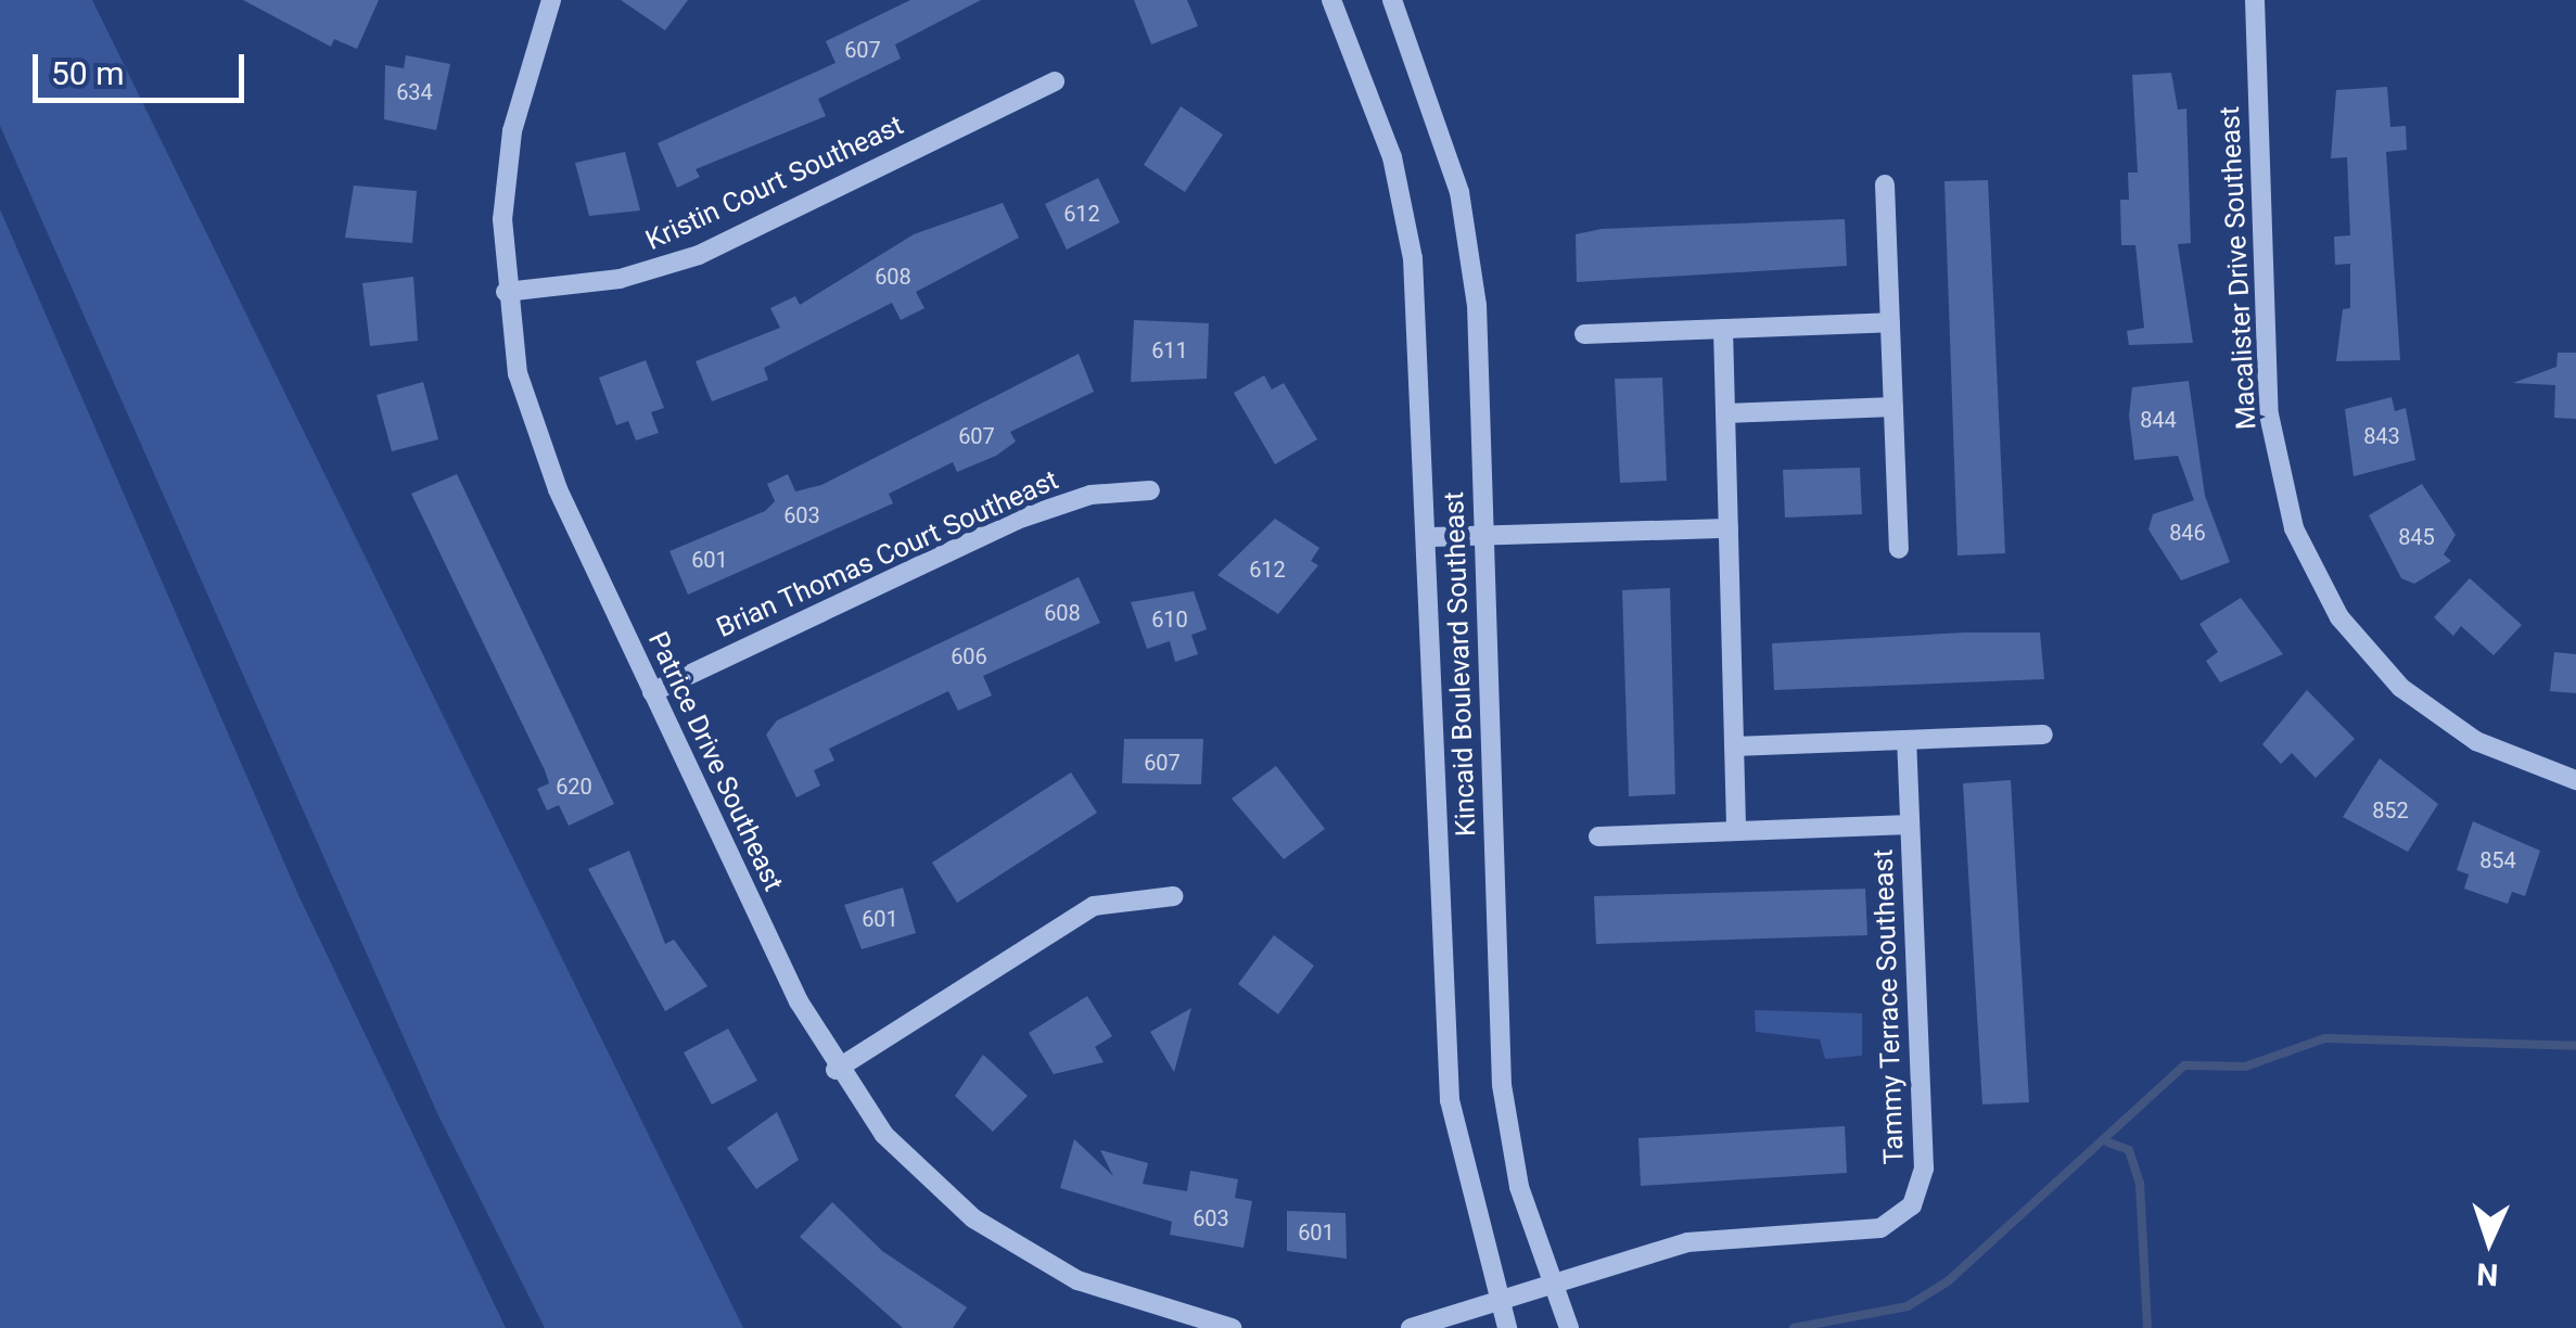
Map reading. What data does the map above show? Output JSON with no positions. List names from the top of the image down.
{
  "streets": {
    "street": [
      "Kristin Court Southeast",
      "Macalister Drive Southeast",
      "Brian Thomas Court Southeast",
      "Kincaid Boulevard Southeast",
      "Patrice Drive Southeast",
      "Tammy Terrace Southeast"
    ]
  },
  "crossings": [
    ["Kristin Court Southeast", "Patrice Drive Southeast"],
    ["Brian Thomas Court Southeast", "Patrice Drive Southeast"],
    ["Kincaid Boulevard Southeast", "Tammy Terrace Southeast"]
  ],
  "house_numbers": [
    "607",
    "634",
    "612",
    "608",
    "611",
    "844",
    "607",
    "843",
    "603",
    "846",
    "845",
    "601",
    "612",
    "608",
    "610",
    "606",
    "607",
    "620",
    "852",
    "854",
    "601",
    "603",
    "601"
  ],
  "scale_bar": "50 m",
  "north": "bottom"
}
